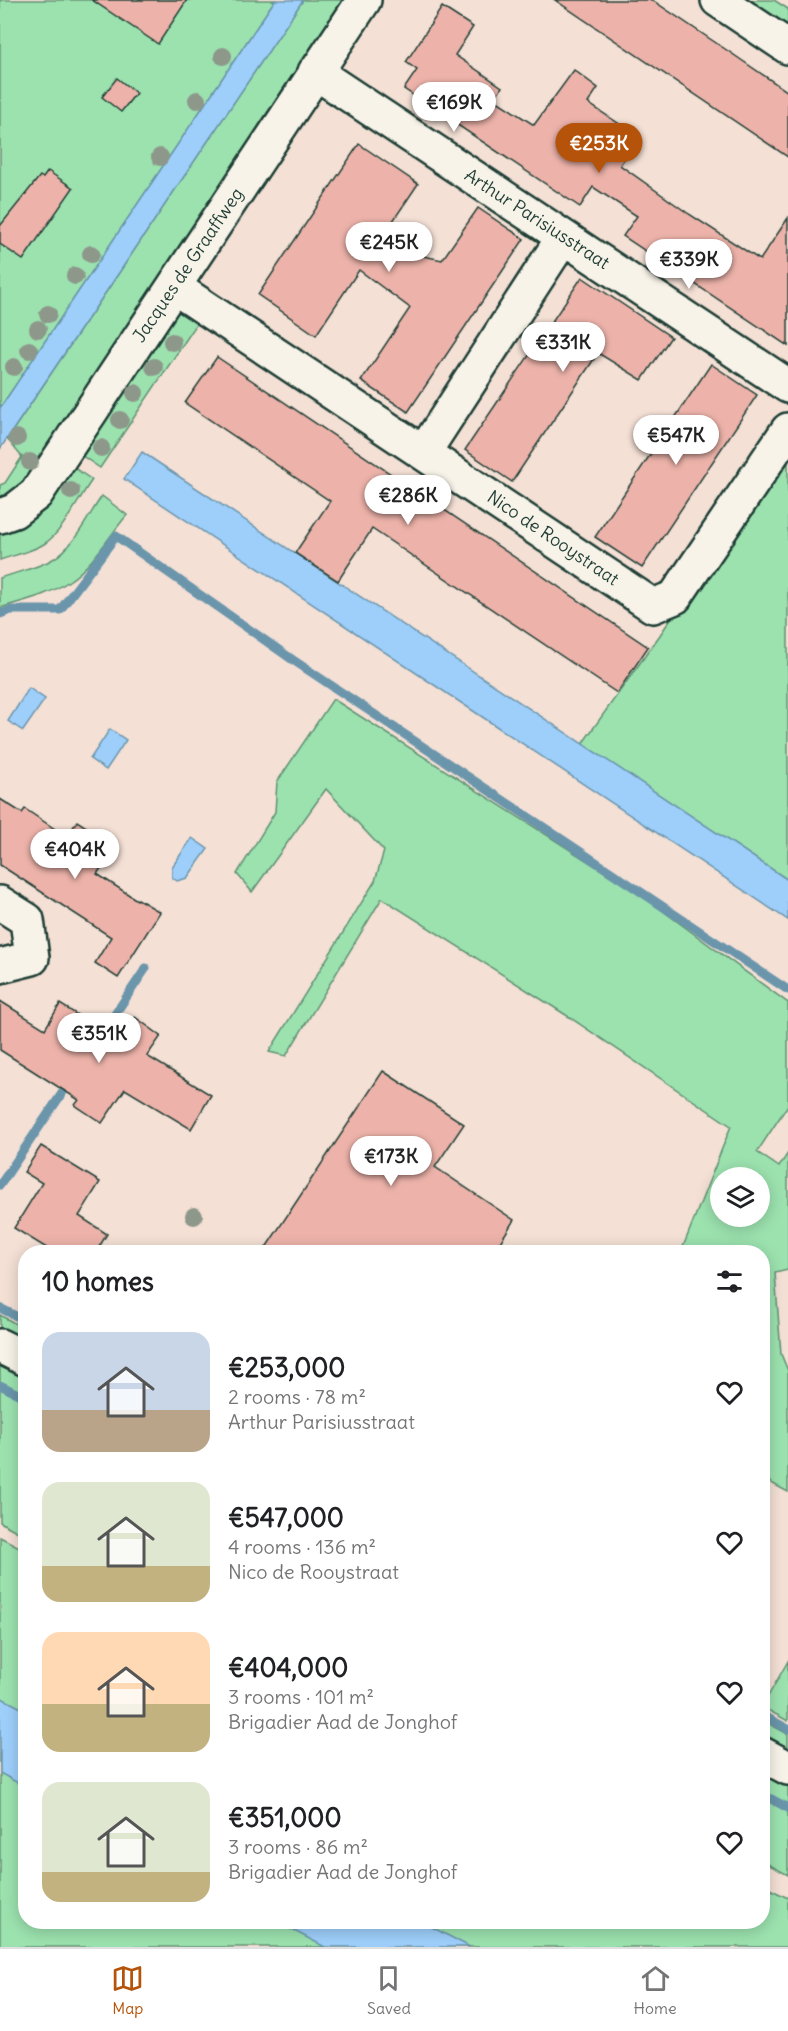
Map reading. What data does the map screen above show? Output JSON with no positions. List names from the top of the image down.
{
  "streets": {
    "street": ["Arthur Parisiusstraat", "Jacques de Graaffweg", "Nico de Rooystraat"]
  },
  "crossings": [
    ["Arthur Parisiusstraat", "Jacques de Graaffweg"],
    ["Jacques de Graaffweg", "Nico de Rooystraat"]
  ],
  "page": {
    "price": [
      "€169K",
      "€253K",
      "€245K",
      "€339K",
      "€331K",
      "€547K",
      "€286K",
      "€404K",
      "€351K",
      "€173K"
    ],
    "heading": "10 homes",
    "list": [
      {
        "name": "€253,000",
        "note": "2 rooms · 78 m² · Arthur Parisiusstraat"
      },
      {
        "name": "€547,000",
        "note": "4 rooms · 136 m² · Nico de Rooystraat"
      },
      {
        "name": "€404,000",
        "note": "3 rooms · 101 m² · Brigadier Aad de Jonghof"
      },
      {
        "name": "€351,000",
        "note": "3 rooms · 86 m² · Brigadier Aad de Jonghof"
      }
    ],
    "tabs": ["Map", "Saved", "Home"]
  }
}
